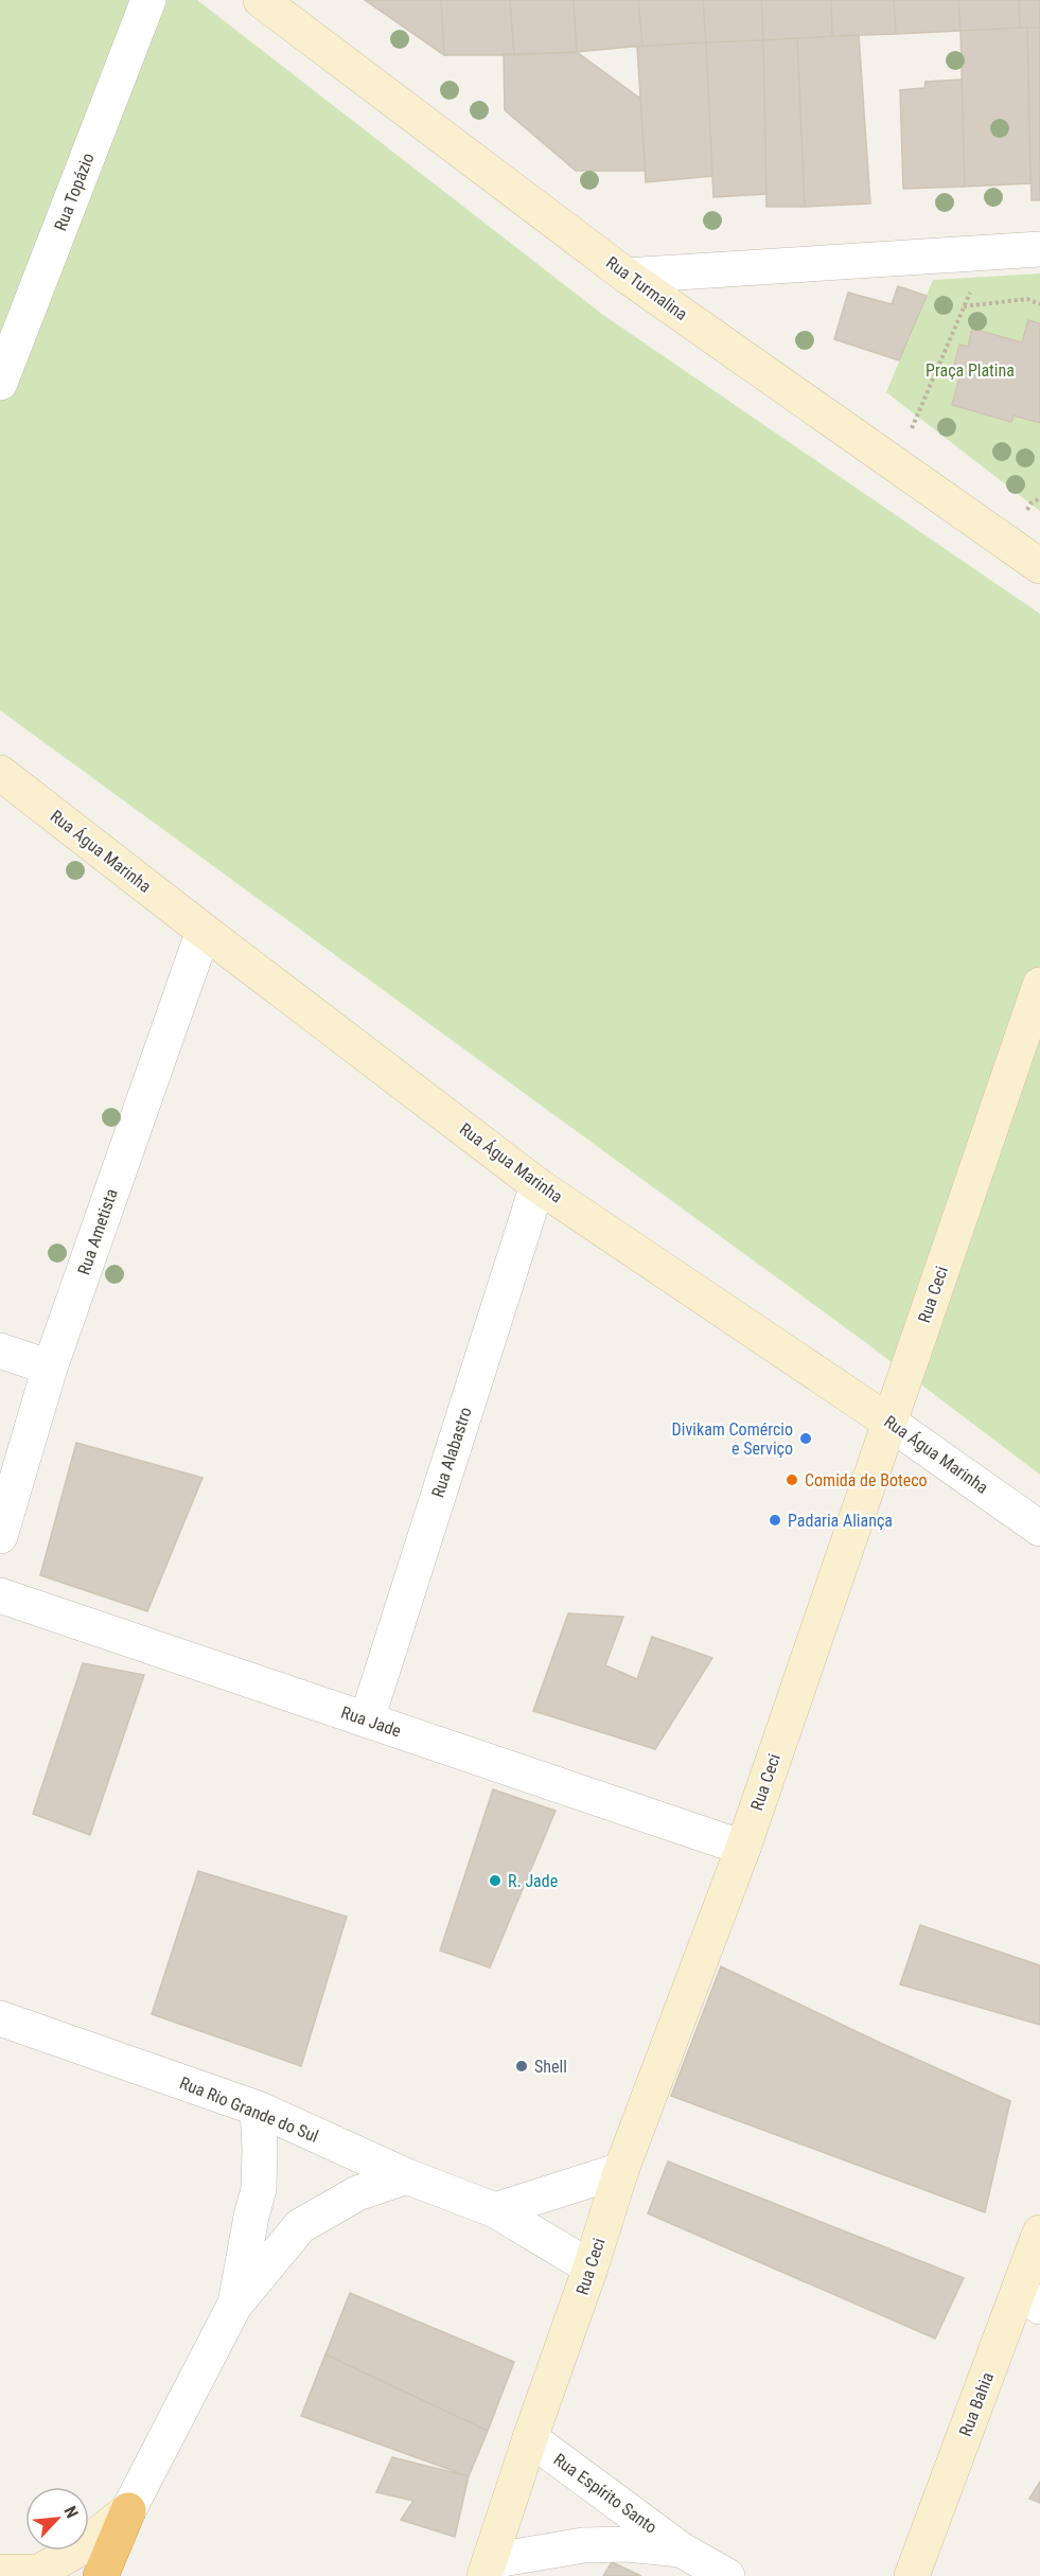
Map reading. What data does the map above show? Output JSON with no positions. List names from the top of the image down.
{
  "streets": {
    "main road": [
      "Rua Turmalina",
      "Rua Água Marinha",
      "Rua Ceci",
      "Rua Bahia"
    ],
    "street": [
      "Rua Topázio",
      "Rua Ametista",
      "Rua Alabastro",
      "Rua Jade",
      "Rua Rio Grande do Sul",
      "Rua Espírito Santo"
    ]
  },
  "crossings": [
    ["Rua Água Marinha", "Rua Ametista"],
    ["Rua Água Marinha", "Rua Ceci"],
    ["Rua Água Marinha", "Rua Alabastro"],
    ["Rua Ceci", "Rua Jade"],
    ["Rua Ceci", "Rua Rio Grande do Sul"],
    ["Rua Ceci", "Rua Espírito Santo"],
    ["Rua Alabastro", "Rua Jade"]
  ],
  "parks": ["Praça Platina"],
  "places": [
    "Divikam Comércio e Serviço",
    "Comida de Boteco",
    "Padaria Aliança",
    "R. Jade",
    "Shell"
  ],
  "north": "top right"
}
